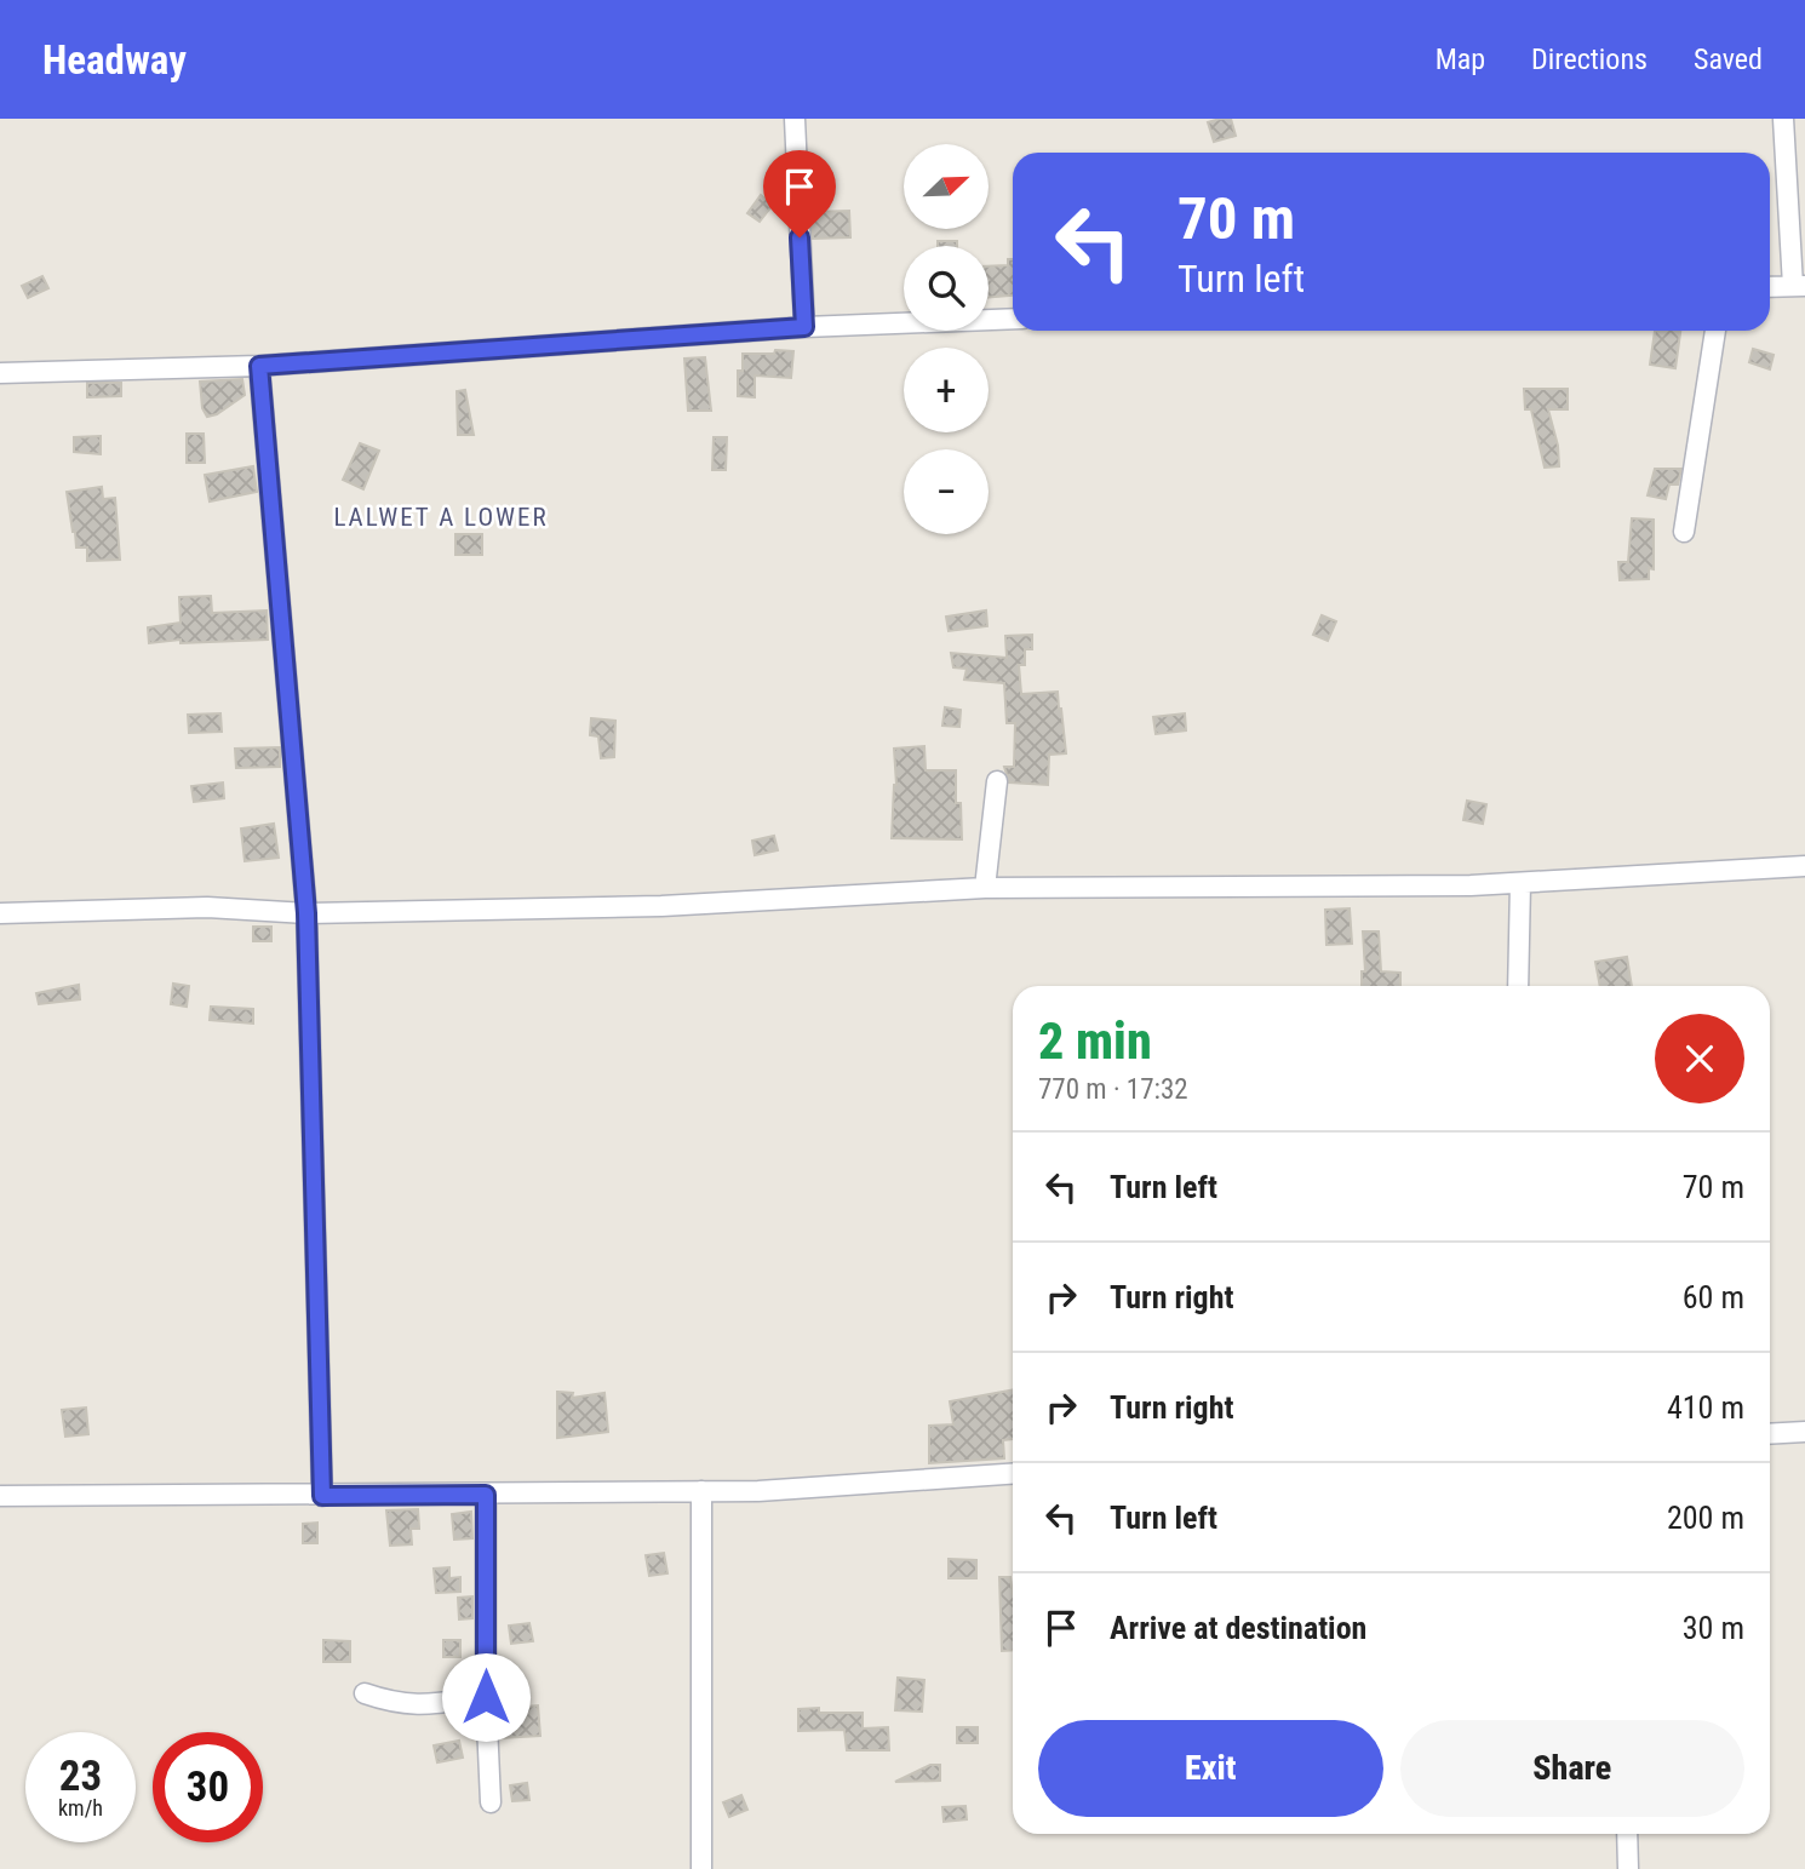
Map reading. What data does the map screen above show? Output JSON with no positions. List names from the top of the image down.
{
  "districts": ["LALWET A LOWER"],
  "north": "top right",
  "page": {
    "header": "Headway",
    "nav": ["Map", "Directions", "Saved"],
    "map_buttons": ["+", "−"],
    "turn": ["70 m", "Turn left"],
    "heading": ["2 min", "770 m · 17:32"],
    "list": [
      {
        "name": "Turn left",
        "value": "70 m"
      },
      {
        "name": "Turn right",
        "value": "60 m"
      },
      {
        "name": "Turn right",
        "value": "410 m"
      },
      {
        "name": "Turn left",
        "value": "200 m"
      },
      {
        "name": "Arrive at destination",
        "value": "30 m"
      }
    ],
    "buttons": ["Exit", "Share"],
    "speed": "23 km/h",
    "limit": "30"
  }
}
